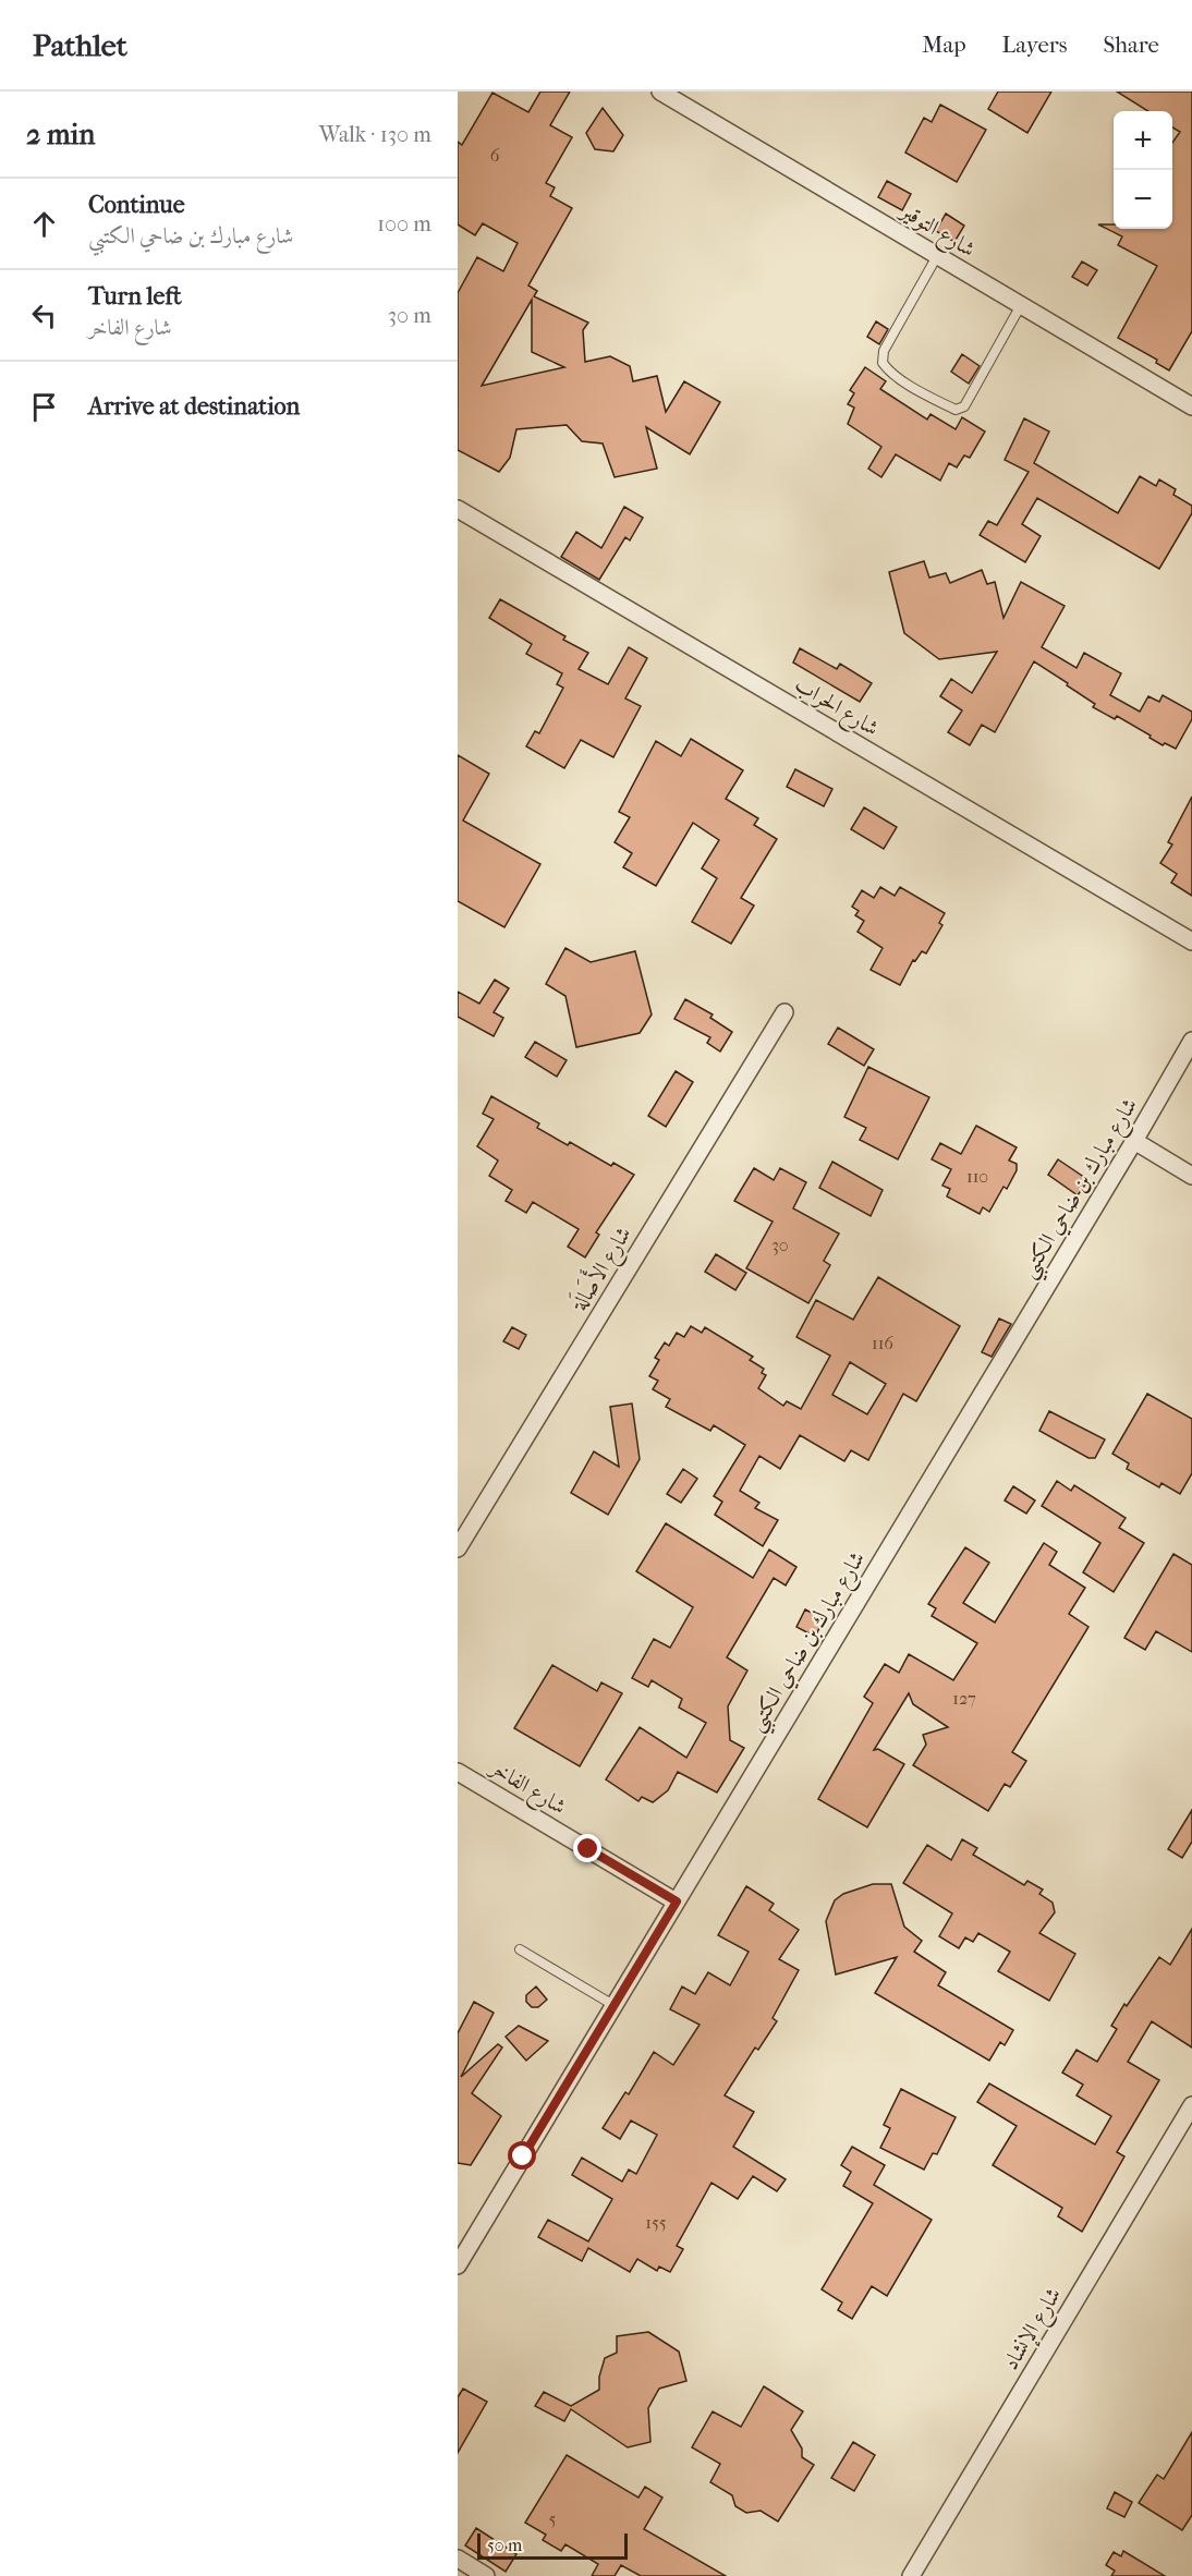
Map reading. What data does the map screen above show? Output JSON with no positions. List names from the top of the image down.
{
  "streets": {
    "street": [
      "شارع التوقير",
      "شارع الحراب",
      "شارع مبارك بن ضاحي الكتبي",
      "شارع الأَصَالَة",
      "شارع الفاخر",
      "شارع الإنشاد"
    ]
  },
  "crossings": [
    ["شارع مبارك بن ضاحي الكتبي", "شارع الفاخر"]
  ],
  "house_numbers": [
    "6",
    "110",
    "30",
    "116",
    "127",
    "155",
    "5"
  ],
  "scale_bar": "50 m",
  "page": {
    "header": "Pathlet",
    "nav": ["Map", "Layers", "Share"],
    "heading": ["2 min", "Walk · 130 m"],
    "map_buttons": ["+", "−"],
    "list": [
      ["Continue", "شارع مبارك بن ضاحي الكتبي", "100 m"],
      ["Turn left", "شارع الفاخر", "30 m"],
      "Arrive at destination"
    ],
    "scale": "50 m"
  }
}
